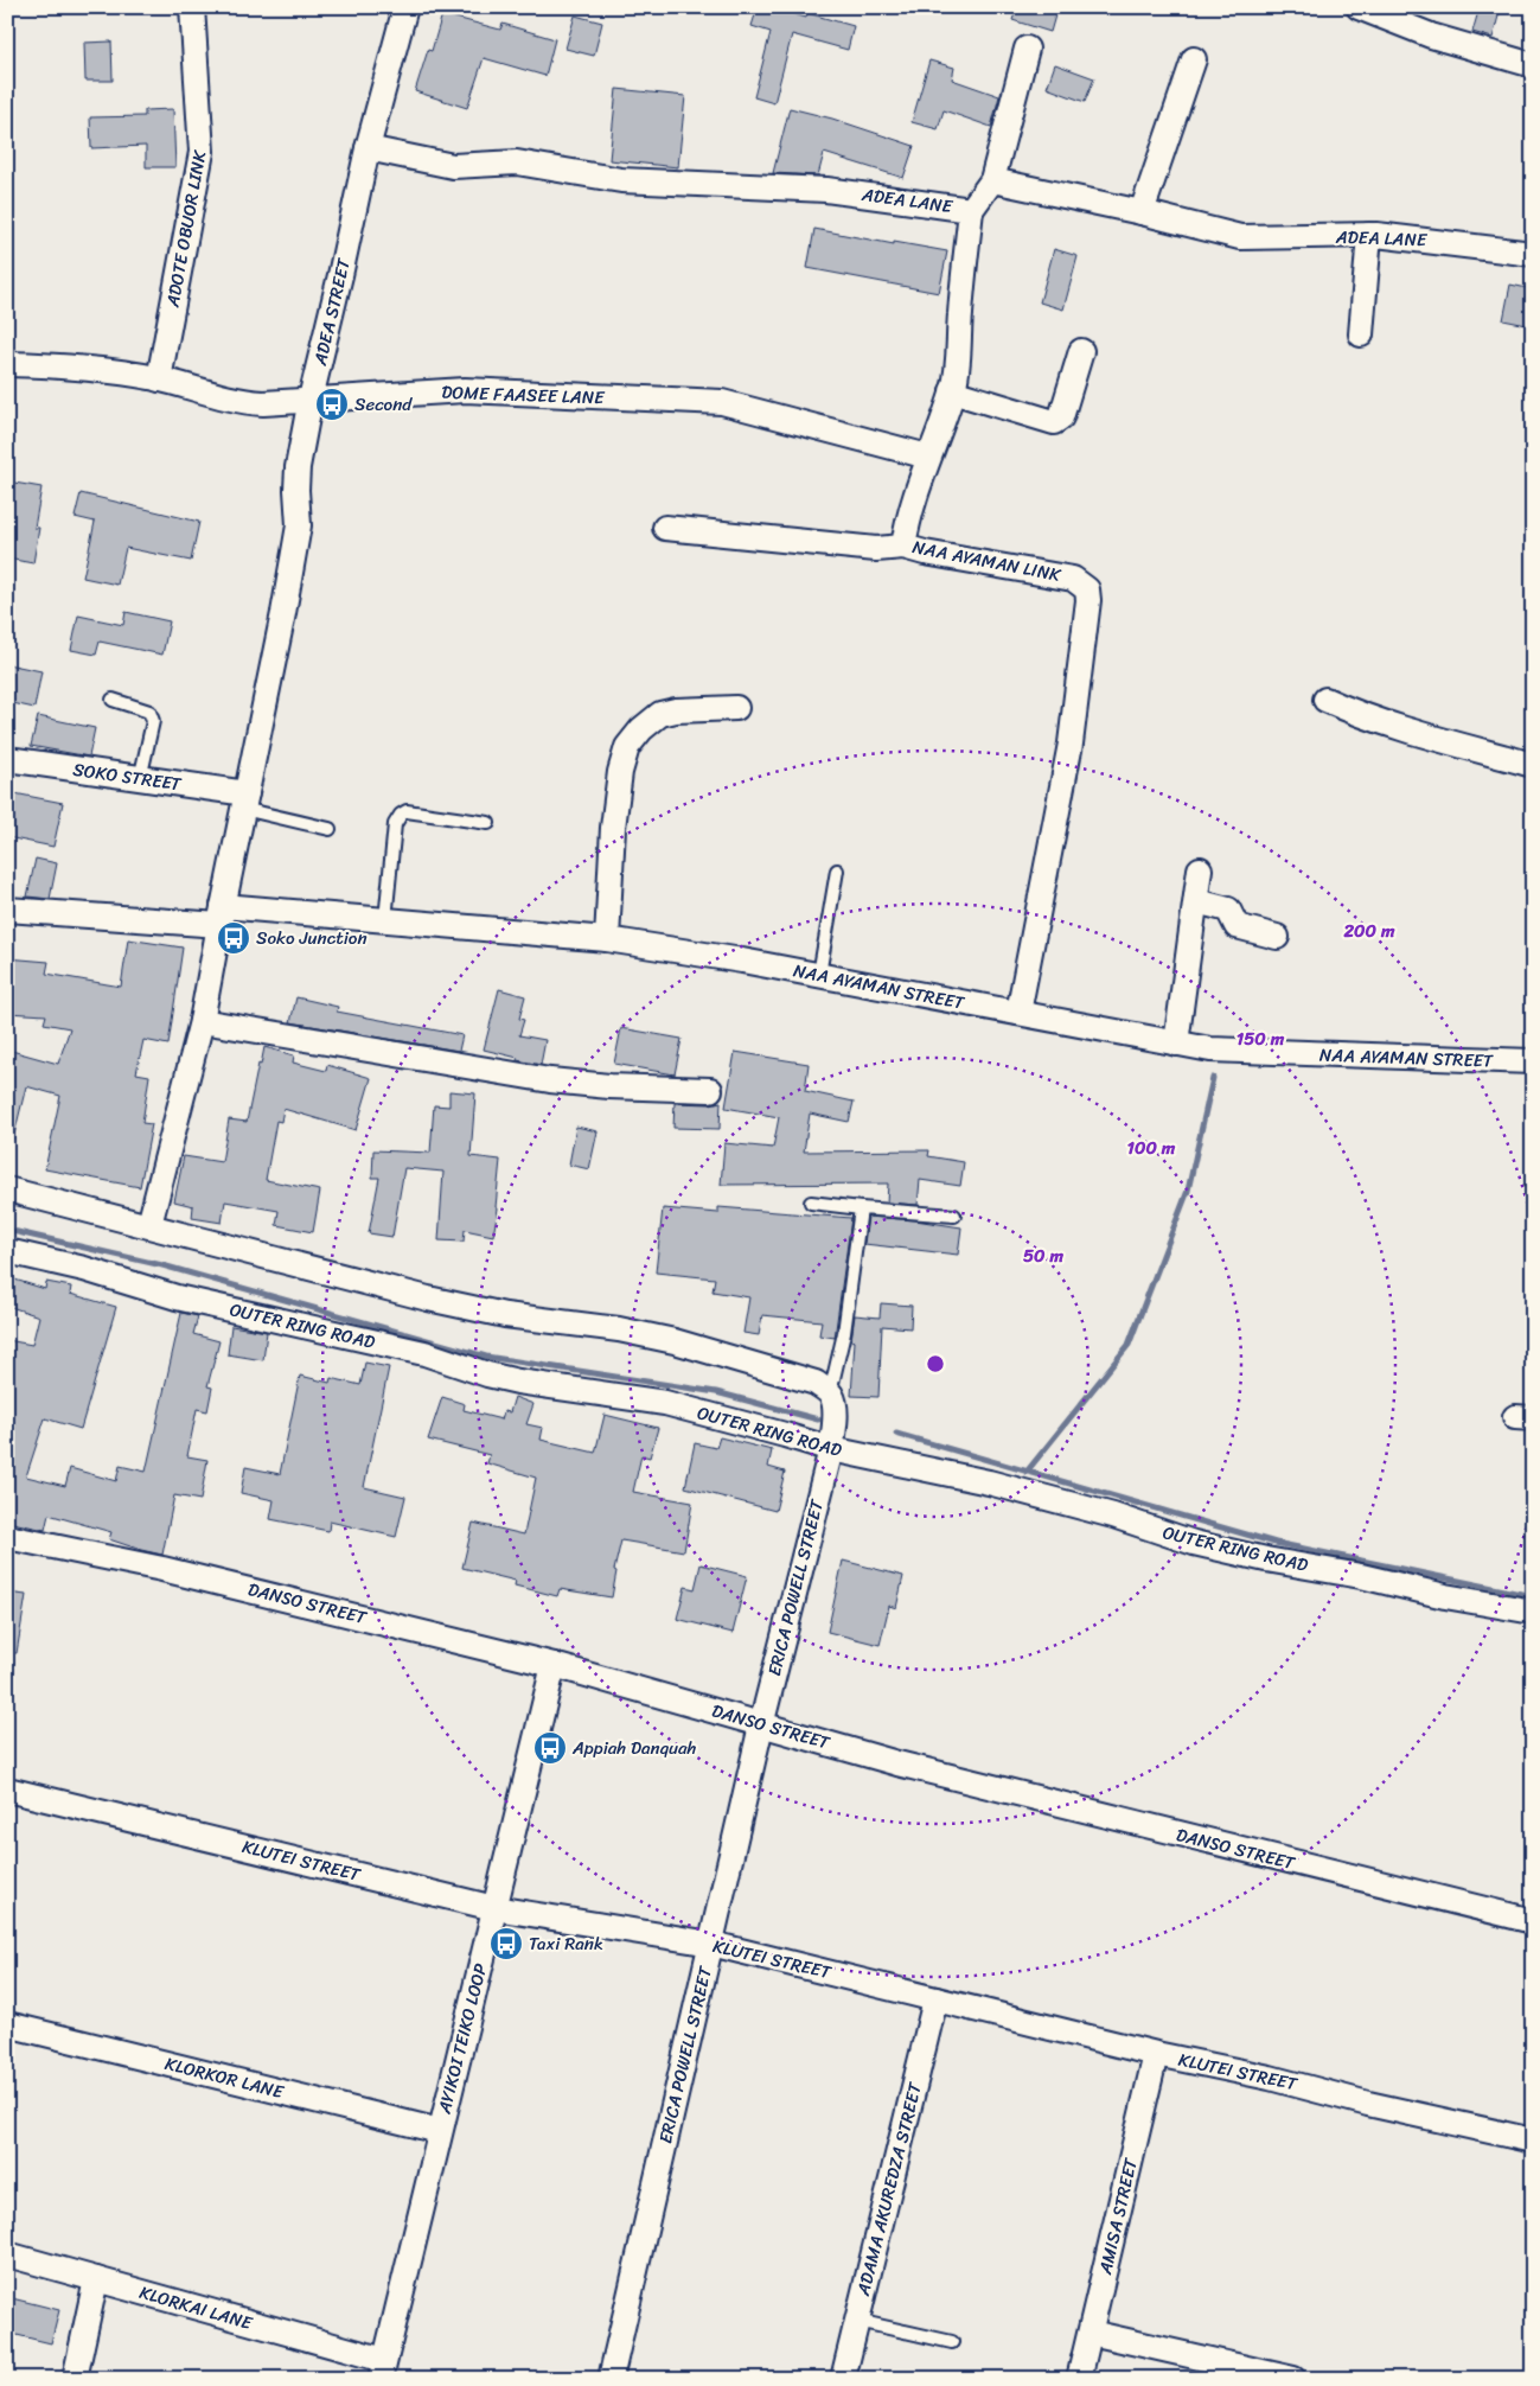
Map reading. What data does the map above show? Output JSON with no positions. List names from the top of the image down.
{
  "streets": {
    "street": [
      "ADEA LANE",
      "ADOTE OBUOR LINK",
      "ADEA STREET",
      "DOME FAASEE LANE",
      "NAA AYAMAN LINK",
      "SOKO STREET",
      "NAA AYAMAN STREET",
      "OUTER RING ROAD",
      "ERICA POWELL STREET",
      "DANSO STREET",
      "KLUTEI STREET",
      "AYIKOI TEIKO LOOP",
      "KLORKOR LANE",
      "ADAMA AKUREDZA STREET",
      "AMISA STREET",
      "KLORKAI LANE"
    ]
  },
  "crossings": [
    ["ADEA LANE", "ADEA STREET"],
    ["ADEA LANE", "NAA AYAMAN LINK"],
    ["ADOTE OBUOR LINK", "DOME FAASEE LANE"],
    ["ADEA STREET", "DOME FAASEE LANE"],
    ["ADEA STREET", "SOKO STREET"],
    ["ADEA STREET", "NAA AYAMAN STREET"],
    ["DOME FAASEE LANE", "NAA AYAMAN LINK"],
    ["NAA AYAMAN LINK", "NAA AYAMAN STREET"],
    ["OUTER RING ROAD", "ERICA POWELL STREET"],
    ["ERICA POWELL STREET", "DANSO STREET"],
    ["ERICA POWELL STREET", "KLUTEI STREET"],
    ["DANSO STREET", "AYIKOI TEIKO LOOP"],
    ["KLUTEI STREET", "AYIKOI TEIKO LOOP"],
    ["KLUTEI STREET", "ADAMA AKUREDZA STREET"],
    ["KLUTEI STREET", "AMISA STREET"],
    ["AYIKOI TEIKO LOOP", "KLORKOR LANE"],
    ["AYIKOI TEIKO LOOP", "KLORKAI LANE"]
  ],
  "places": {
    "bus stop": [
      "Second",
      "Soko Junction",
      "Appiah Danquah",
      "Taxi Rank"
    ]
  },
  "rings": [
    "200 m",
    "150 m",
    "100 m",
    "50 m"
  ]
}
